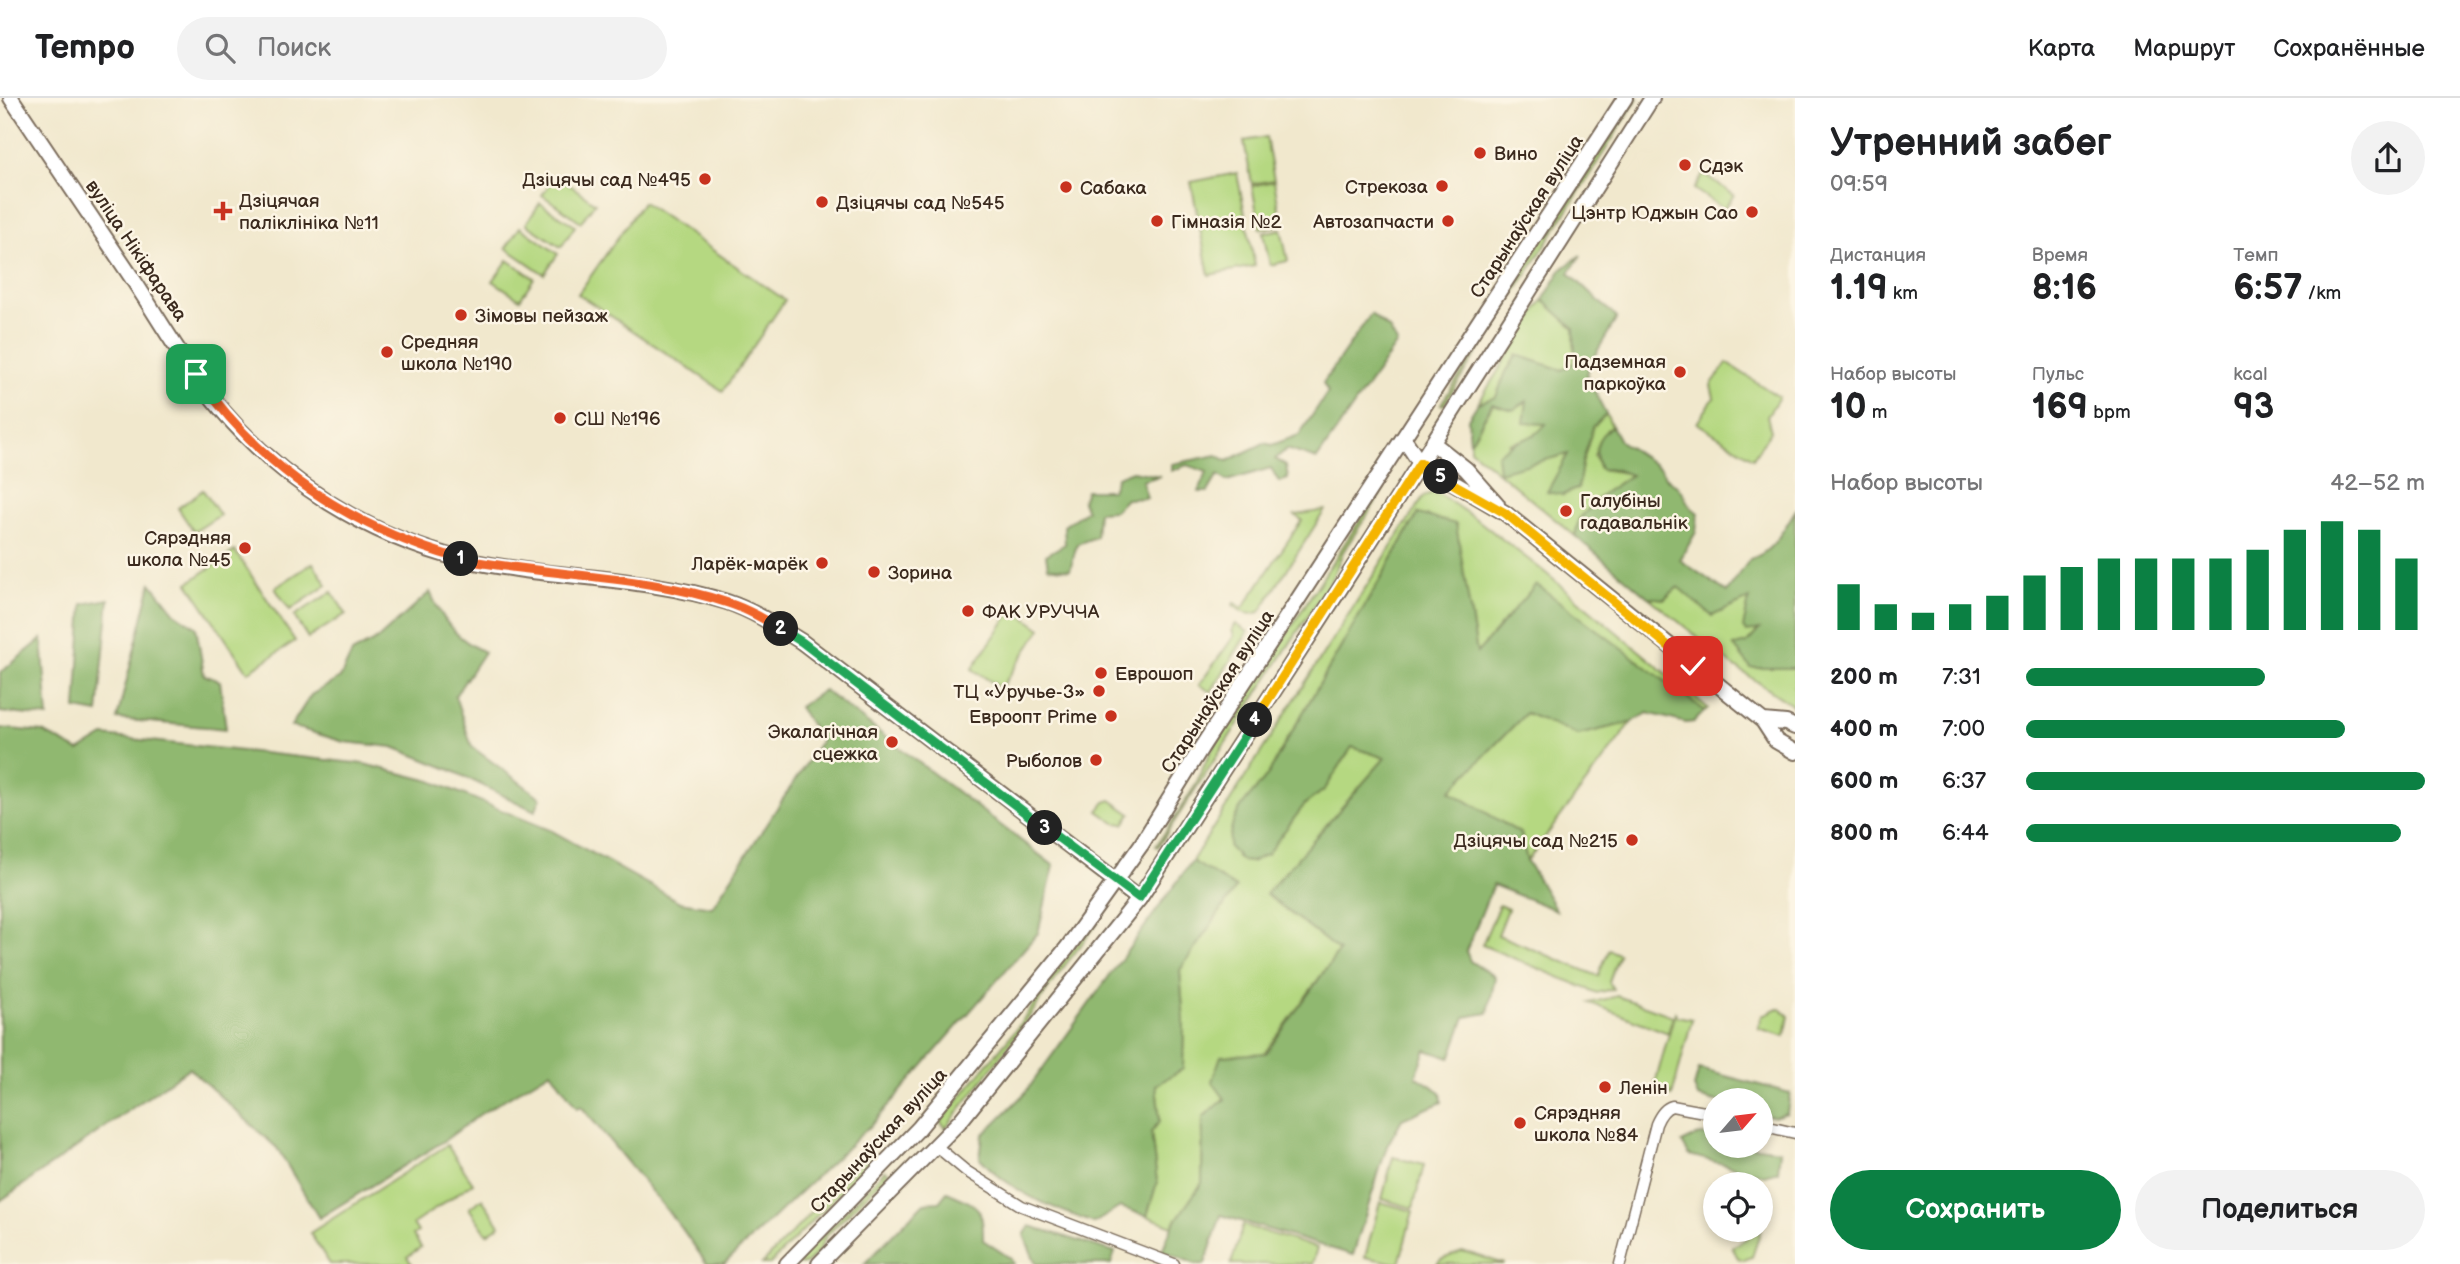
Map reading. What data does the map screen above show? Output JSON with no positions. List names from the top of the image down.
{
  "streets": {
    "main road": ["Старынаўская вуліца", "вуліца Нікіфарава"]
  },
  "crossings": [
    ["Старынаўская вуліца", "вуліца Нікіфарава"]
  ],
  "places": {
    "other": [
      "Вино",
      "Сдэк",
      "Дзіцячы сад №495",
      "Стрекоза",
      "Сабака",
      "Дзіцячы сад №545",
      "Цэнтр Юджын Сао",
      "Гімназія №2",
      "Автозапчасти",
      "Зімовы пейзаж",
      "Средняя школа №190",
      "Падземная паркоўка",
      "СШ №196",
      "Галубіны гадавальнік",
      "Сярэдняя школа №45",
      "Ларёк-марёк",
      "Зорина",
      "ФАК УРУЧЧА",
      "Еврошоп",
      "ТЦ «Уручье-3»",
      "Евроопт Prime",
      "Экалагічная сцежка",
      "Рыболов",
      "Дзіцячы сад №215",
      "Ленін",
      "Сярэдняя школа №84"
    ],
    "health": ["Дзіцячая паліклініка №11"]
  },
  "north": "top right",
  "page": {
    "header": "Tempo",
    "search": "Поиск",
    "nav": ["Карта", "Маршрут", "Сохранённые"],
    "heading": ["Утренний забег", "09:59"],
    "stats": [
      ["Дистанция", "1.19 km"],
      ["Время", "8:16"],
      ["Темп", "6:57 /km"],
      ["Набор высоты", "10 m"],
      ["Пульс", "169 bpm"],
      ["kcal", "93"]
    ],
    "chart": ["Набор высоты", "42–52 m"],
    "pins": [
      "5",
      "1",
      "2",
      "4",
      "3"
    ],
    "list": [
      {
        "name": "200 m",
        "note": "7:31"
      },
      {
        "name": "400 m",
        "note": "7:00"
      },
      {
        "name": "600 m",
        "note": "6:37"
      },
      {
        "name": "800 m",
        "note": "6:44"
      }
    ],
    "buttons": ["Сохранить", "Поделиться"]
  }
}
